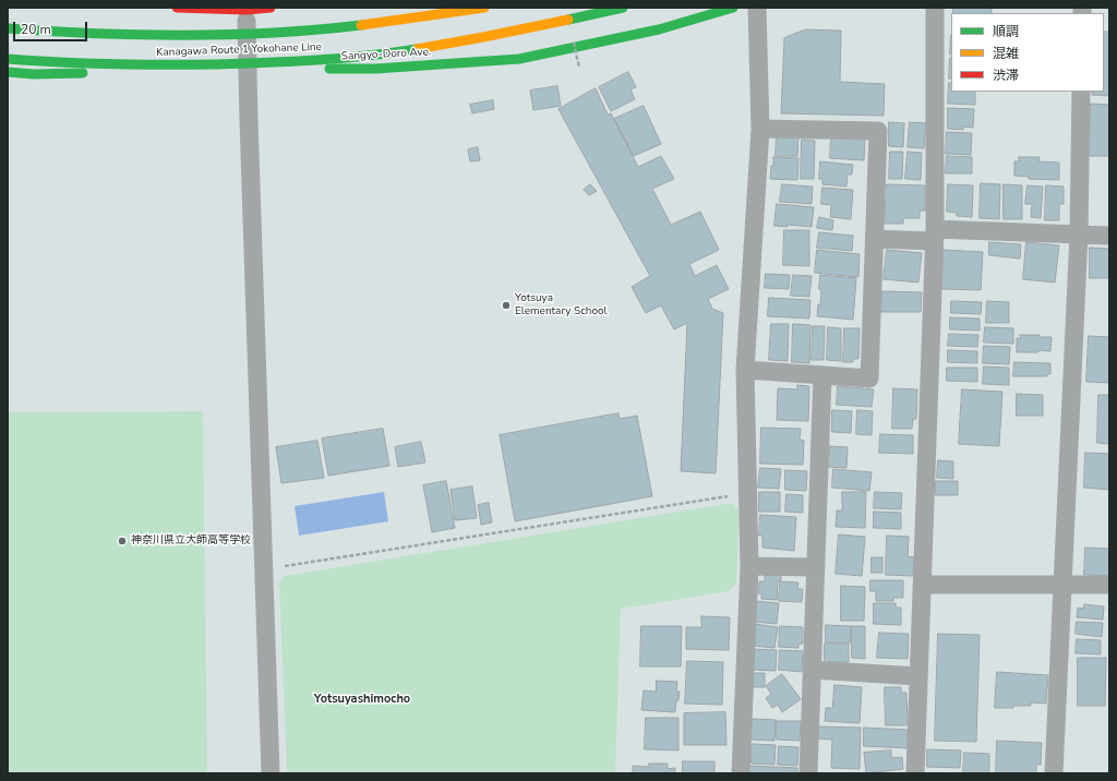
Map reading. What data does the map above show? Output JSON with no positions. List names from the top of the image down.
{
  "streets": {
    "main road": ["Kanagawa Route 1 Yokohane Line", "Sangyo-Doro Ave."]
  },
  "districts": ["Yotsuyashimocho"],
  "places": ["Yotsuya Elementary School", "神奈川県立大師高等学校"],
  "legend": ["順調", "混雑", "渋滞"],
  "scale_bar": "20 m"
}
